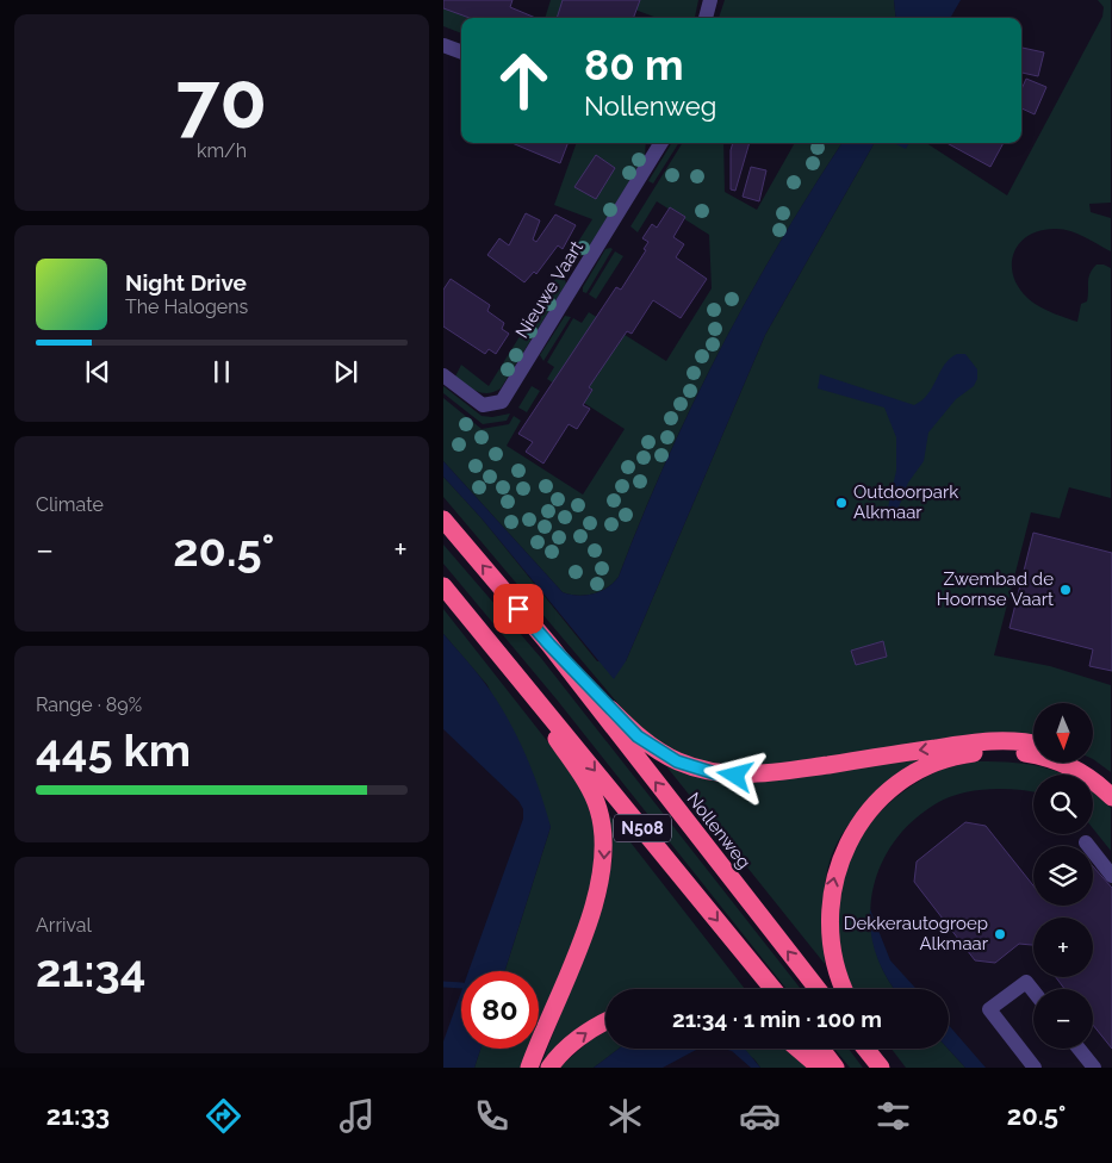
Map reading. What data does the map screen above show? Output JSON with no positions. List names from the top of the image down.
{
  "streets": {
    "highway": ["N508", "Nollenweg"],
    "street": ["Nieuwe Vaart"]
  },
  "places": ["Outdoorpark Alkmaar", "Zwembad de Hoornse Vaart", "Dekkerautogroep Alkmaar"],
  "north": "bottom",
  "page": {
    "tile": [
      ["70", "km/h"],
      "Climate",
      ["Range · 89%", "445 km"],
      ["Arrival", "21:34"]
    ],
    "turn": ["80 m", "Nollenweg"],
    "song": ["Night Drive", "The Halogens"],
    "heat": ["−", "20.5°", "+"],
    "map_buttons": ["+", "−"],
    "limit": "80",
    "trip": "21:34 · 1 min · 100 m",
    "tabs": ["21:33", "20.5°"]
  }
}
